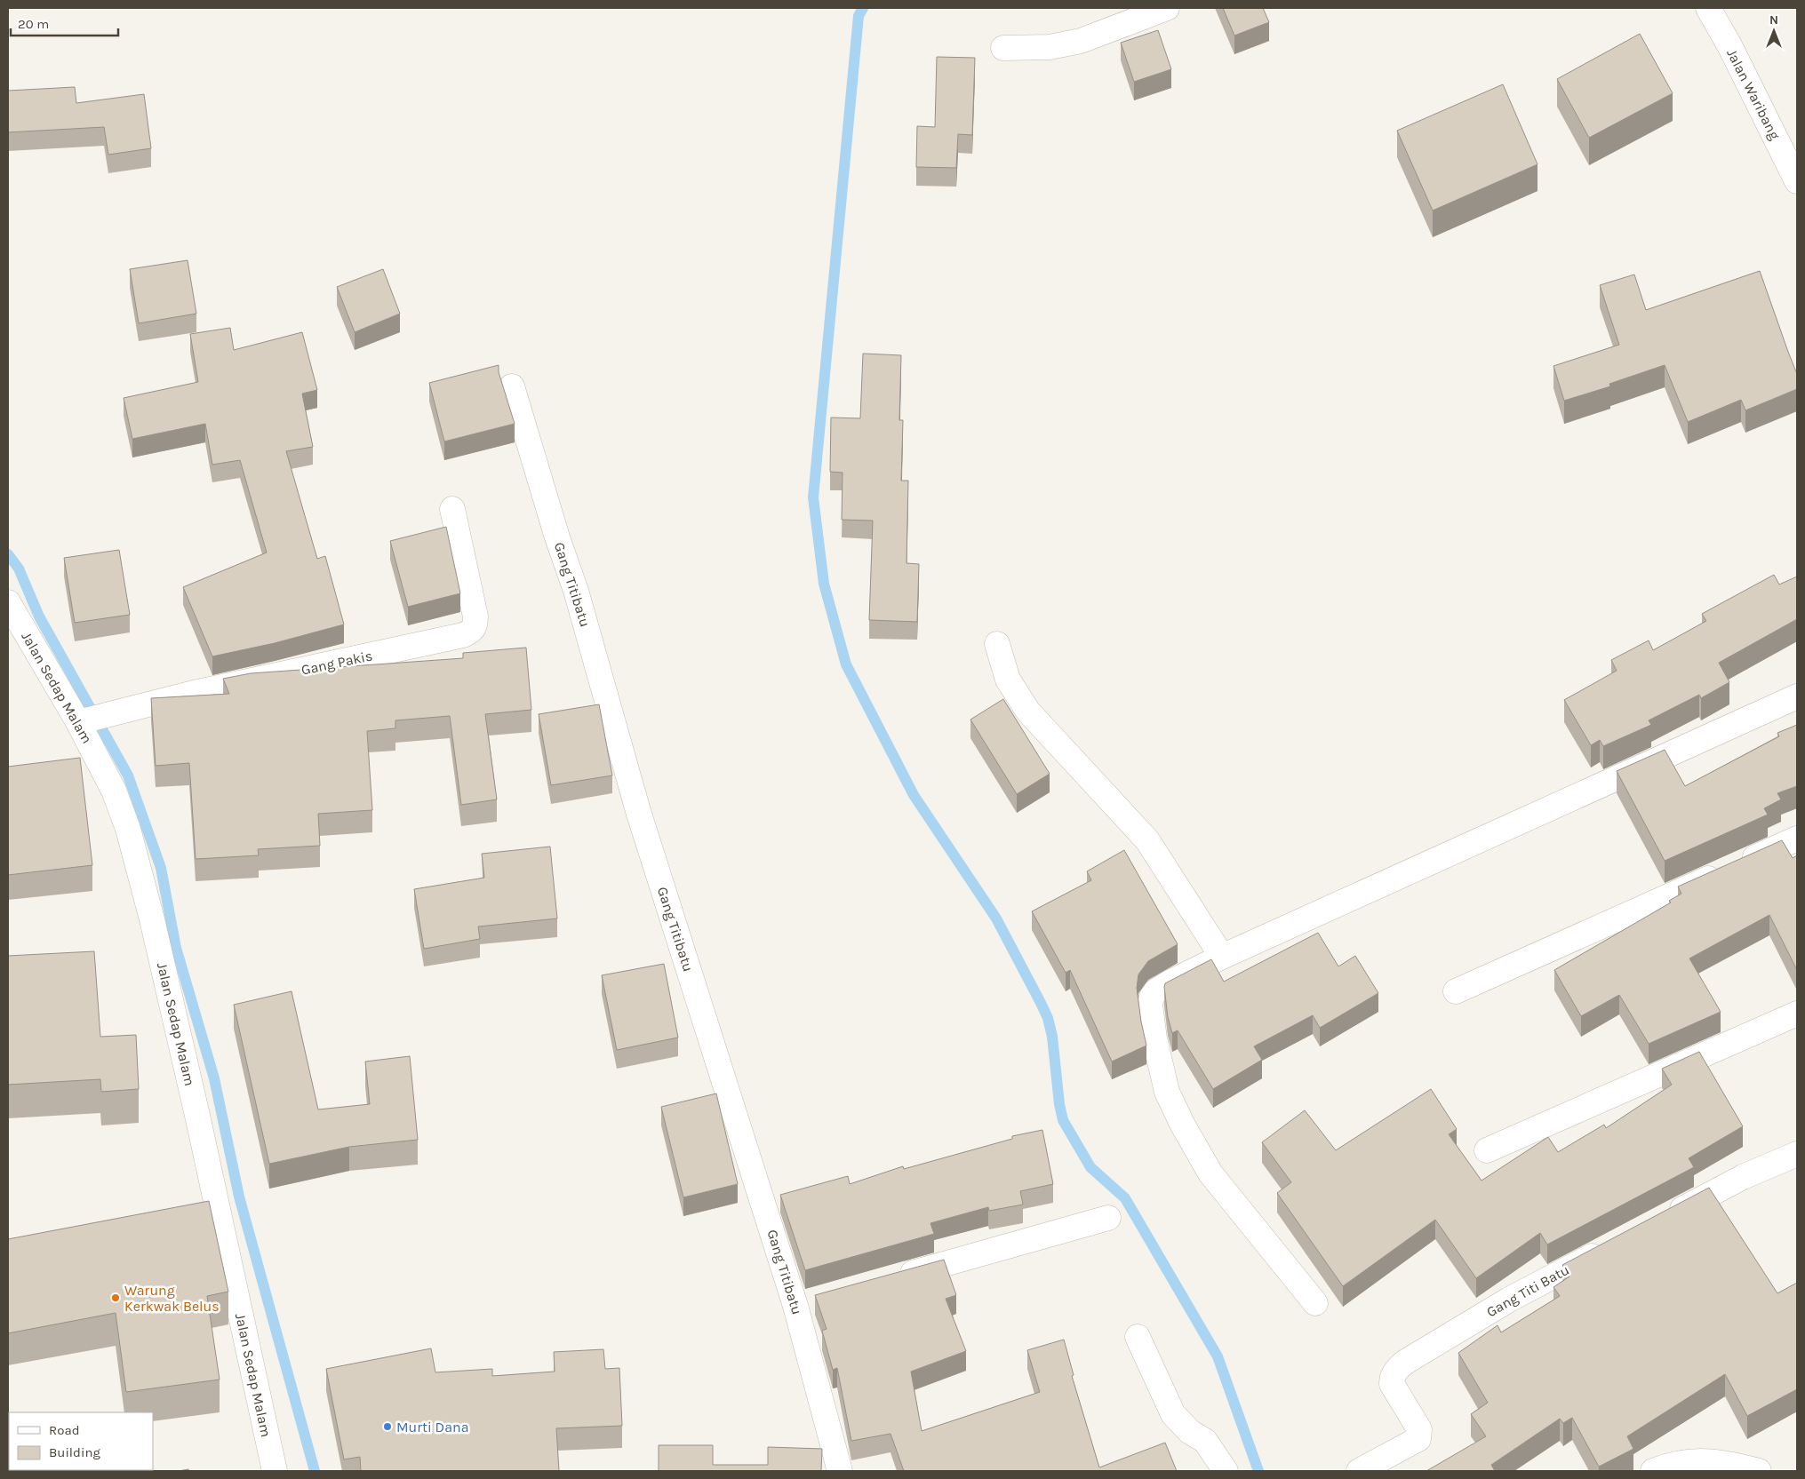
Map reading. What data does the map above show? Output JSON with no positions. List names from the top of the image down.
{
  "streets": {
    "street": [
      "Jalan Waribang",
      "Gang Titibatu",
      "Gang Pakis",
      "Jalan Sedap Malam",
      "Gang Titi Batu"
    ]
  },
  "crossings": [
    ["Gang Pakis", "Jalan Sedap Malam"]
  ],
  "places": ["Warung Kerkwak Belus", "Murti Dana"],
  "legend": ["Road", "Building"],
  "scale_bar": "20 m",
  "north": "top"
}
